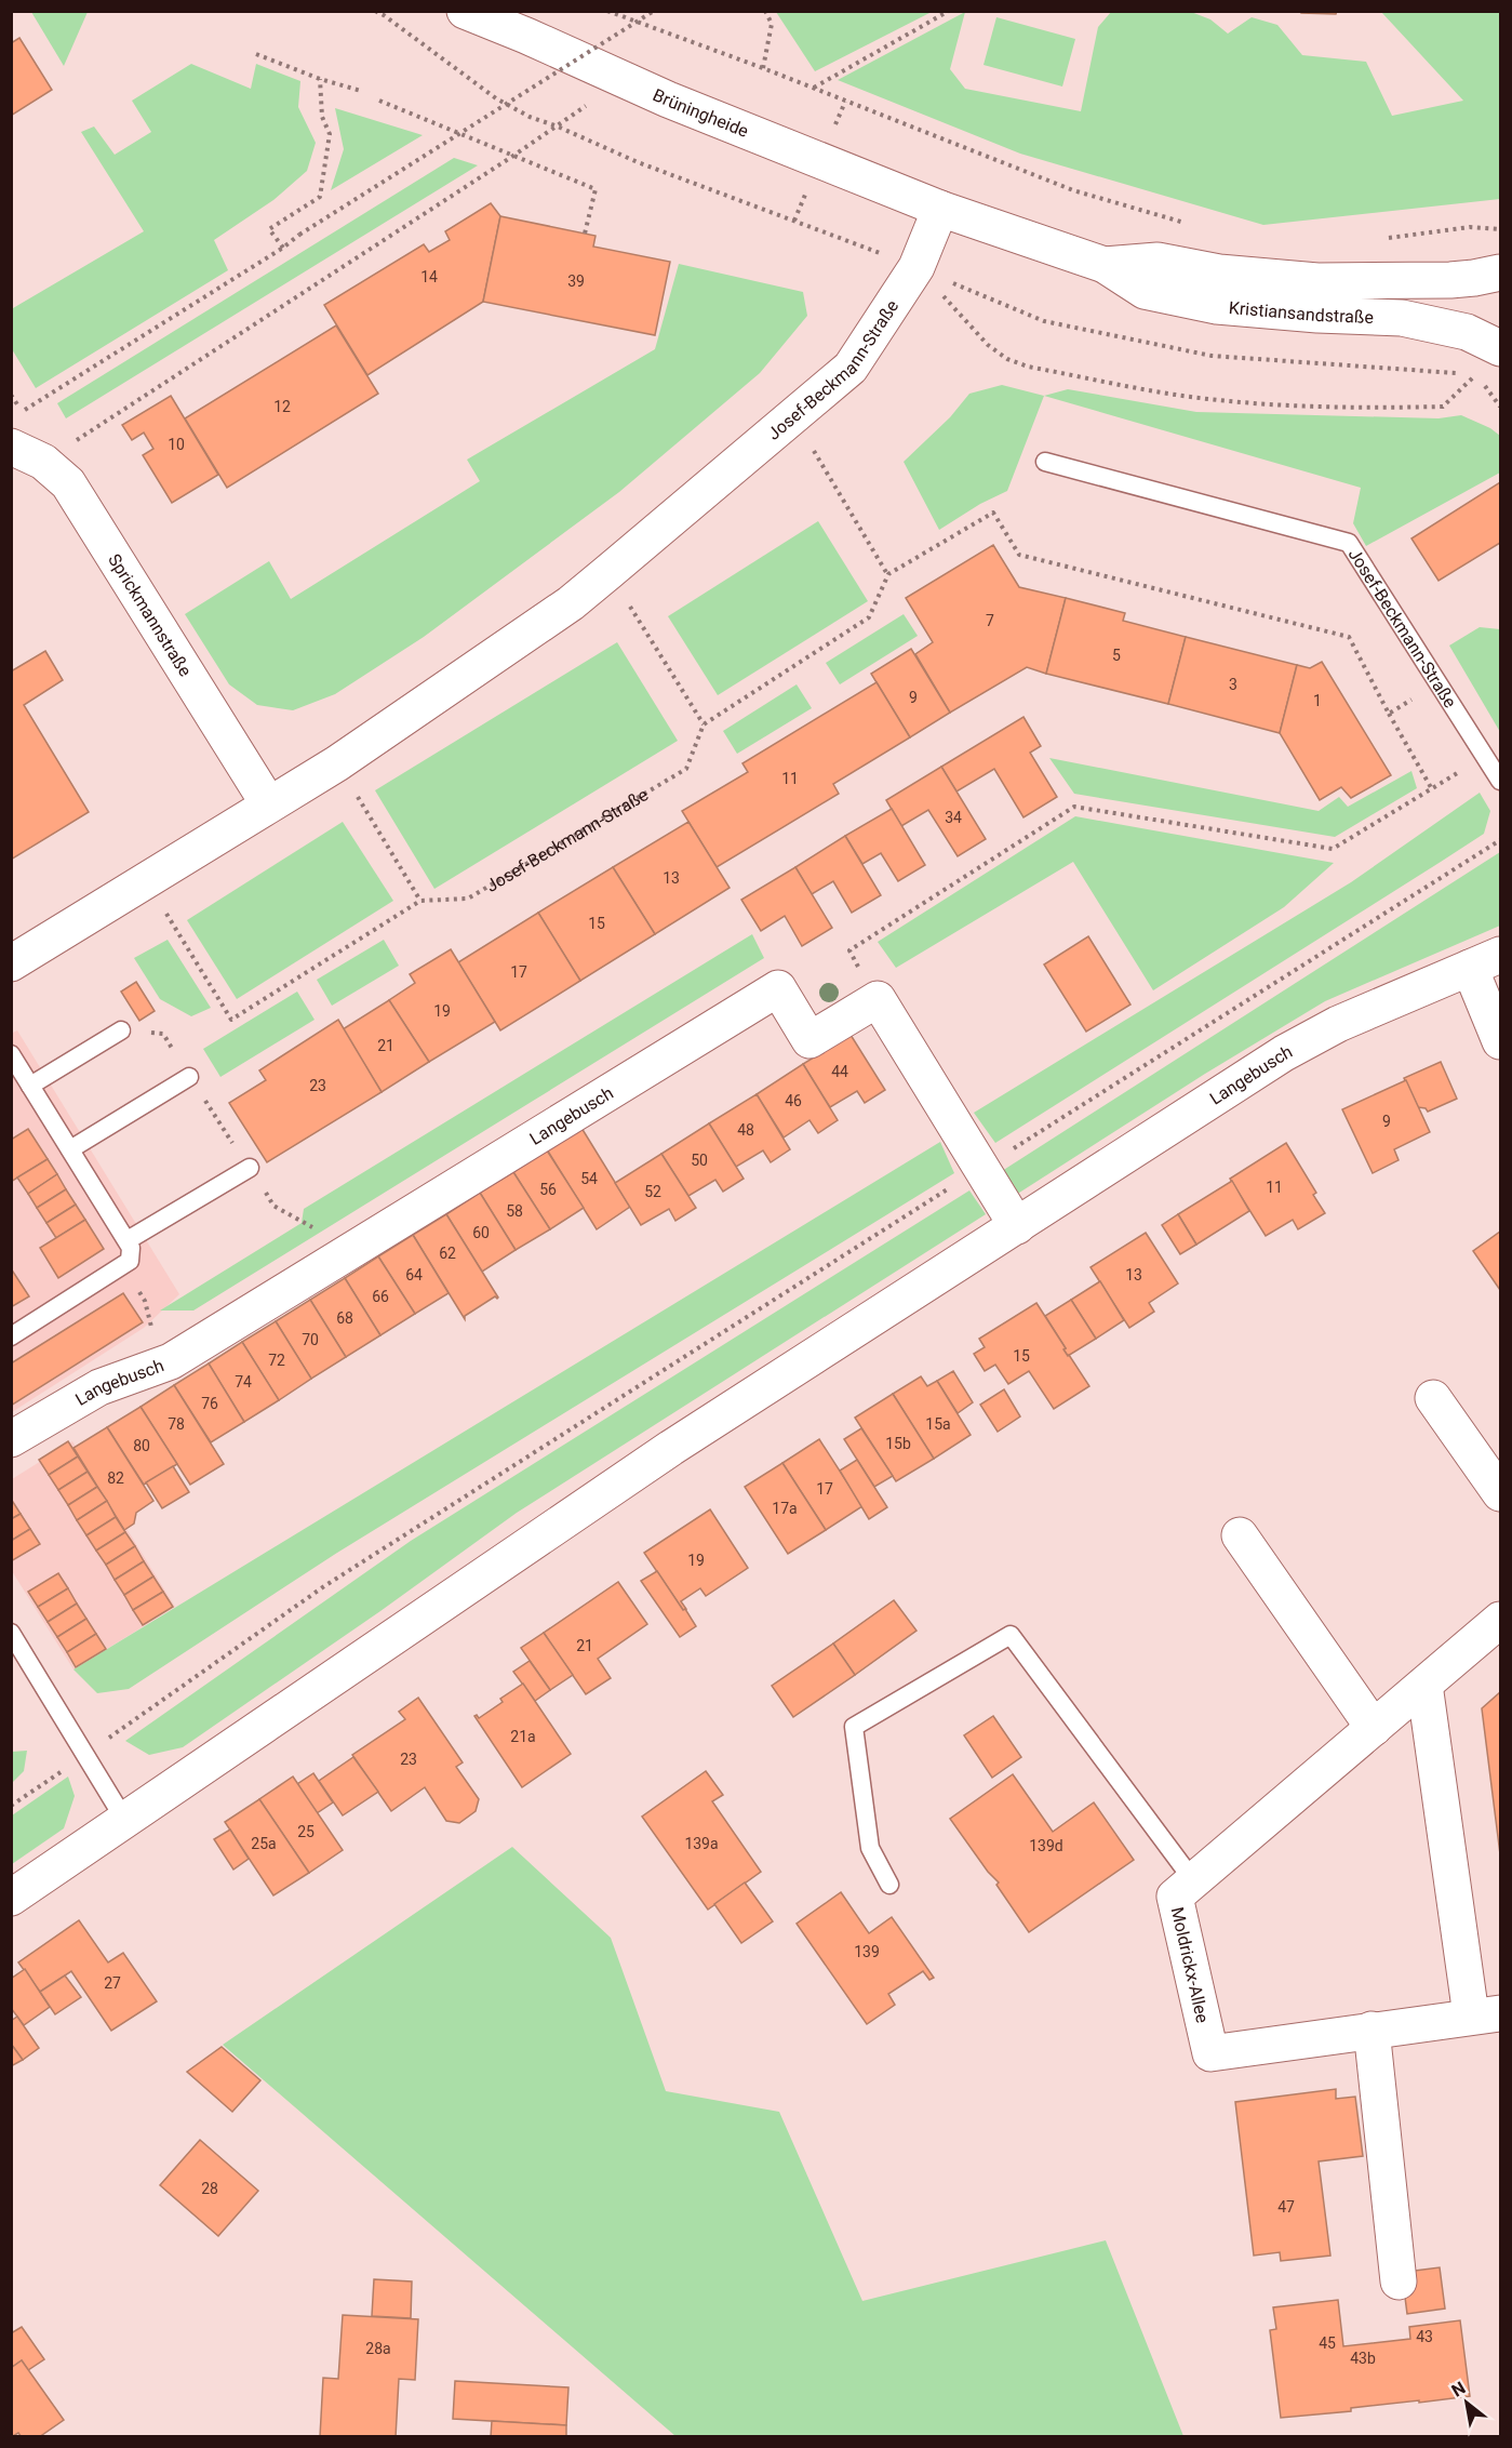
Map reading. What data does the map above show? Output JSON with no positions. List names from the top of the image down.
{
  "streets": {
    "street": [
      "Brüningheide",
      "Kristiansandstraße",
      "Josef-Beckmann-Straße",
      "Sprickmannstraße",
      "Langebusch",
      "Moldrickx-Allee"
    ]
  },
  "crossings": [
    ["Brüningheide", "Kristiansandstraße"],
    ["Brüningheide", "Josef-Beckmann-Straße"],
    ["Kristiansandstraße", "Josef-Beckmann-Straße"],
    ["Josef-Beckmann-Straße", "Sprickmannstraße"]
  ],
  "house_numbers": [
    "14",
    "39",
    "12",
    "10",
    "7",
    "5",
    "3",
    "9",
    "1",
    "11",
    "34",
    "13",
    "15",
    "17",
    "19",
    "21",
    "44",
    "23",
    "46",
    "9",
    "48",
    "50",
    "54",
    "11",
    "56",
    "52",
    "58",
    "60",
    "62",
    "64",
    "13",
    "66",
    "68",
    "70",
    "15",
    "72",
    "74",
    "76",
    "78",
    "15a",
    "15b",
    "80",
    "82",
    "17",
    "17a",
    "19",
    "21",
    "21a",
    "23",
    "25",
    "25a",
    "139a",
    "139d",
    "139",
    "27",
    "28",
    "47",
    "43",
    "45",
    "28a",
    "43b"
  ],
  "north": "top left"
}
